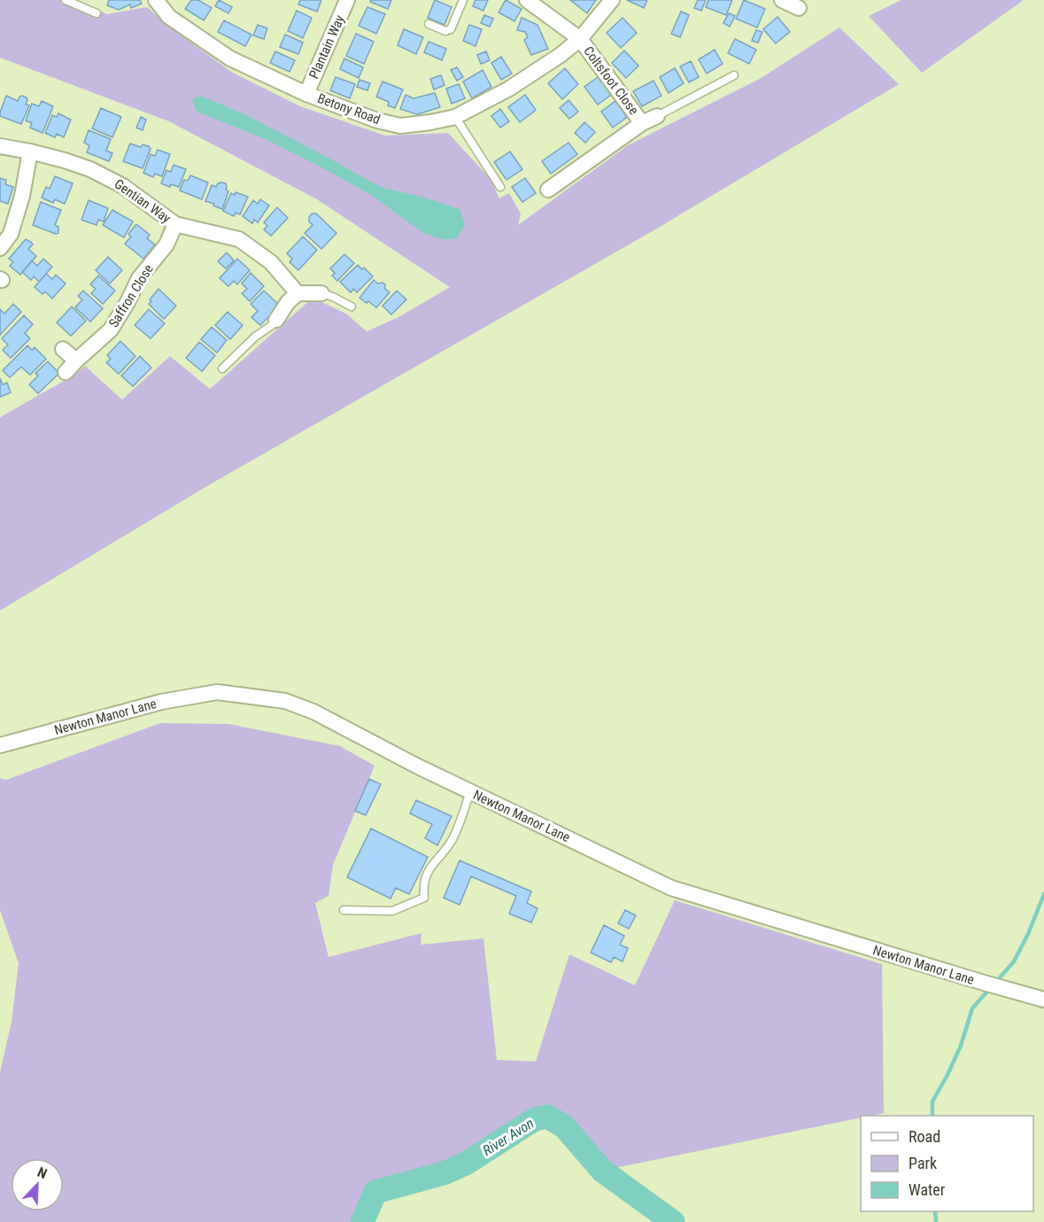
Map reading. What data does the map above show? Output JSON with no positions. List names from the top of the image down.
{
  "streets": {
    "street": [
      "Plantain Way",
      "Coltsfoot Close",
      "Betony Road",
      "Gentian Way",
      "Saffron Close",
      "Newton Manor Lane"
    ]
  },
  "crossings": [
    ["Plantain Way", "Betony Road"],
    ["Coltsfoot Close", "Betony Road"],
    ["Gentian Way", "Saffron Close"]
  ],
  "water": ["River Avon"],
  "legend": ["Road", "Park", "Water"],
  "north": "top right"
}
